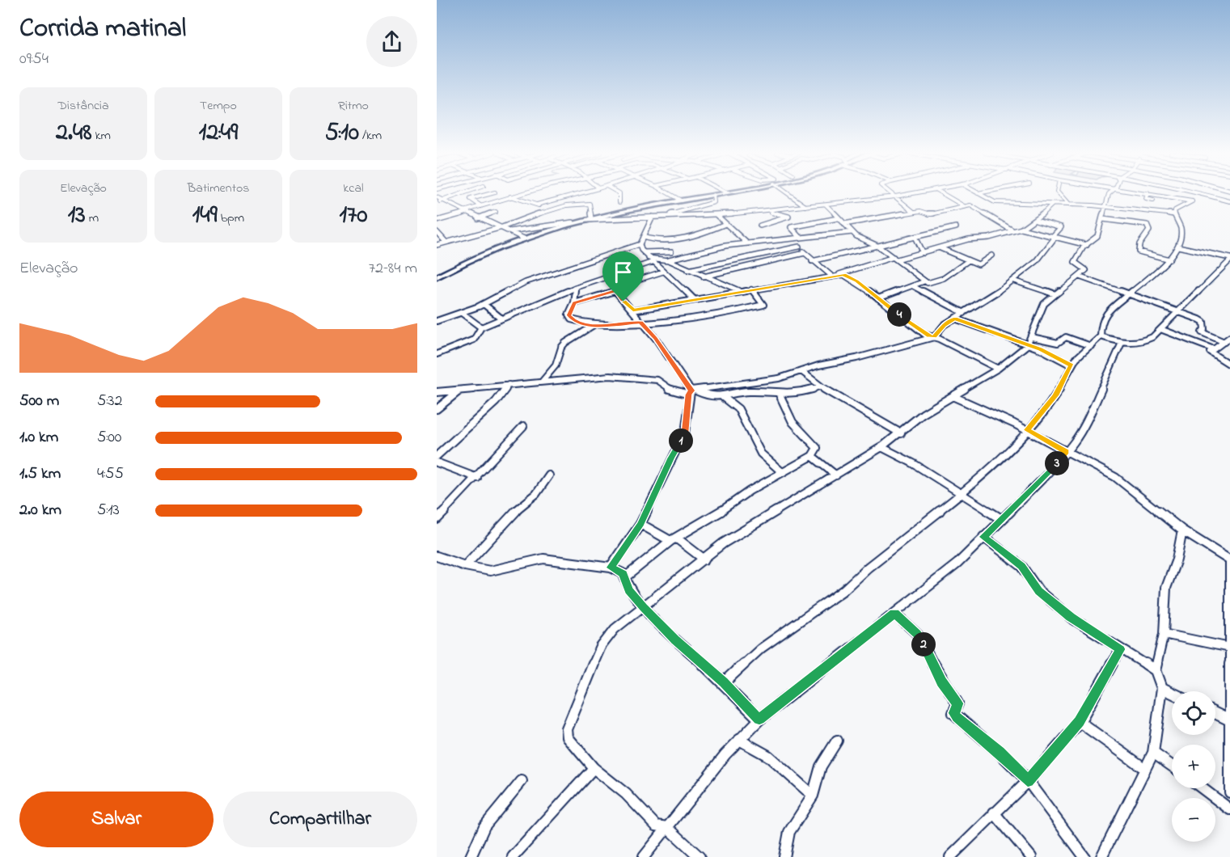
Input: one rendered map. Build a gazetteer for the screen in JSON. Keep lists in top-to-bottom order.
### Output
{
  "page": {
    "heading": ["Corrida matinal", "09:54"],
    "stats": [
      ["Distância", "2.48 km"],
      ["Tempo", "12:49"],
      ["Ritmo", "5:10 /km"],
      ["Elevação", "13 m"],
      ["Batimentos", "149 bpm"],
      ["kcal", "170"]
    ],
    "chart": ["Elevação", "72–84 m"],
    "pins": [
      "4",
      "1",
      "3",
      "2"
    ],
    "list": [
      {
        "name": "500 m",
        "note": "5:32"
      },
      {
        "name": "1.0 km",
        "note": "5:00"
      },
      {
        "name": "1.5 km",
        "note": "4:55"
      },
      {
        "name": "2.0 km",
        "note": "5:13"
      }
    ],
    "map_buttons": ["+", "−"],
    "buttons": ["Salvar", "Compartilhar"]
  }
}
